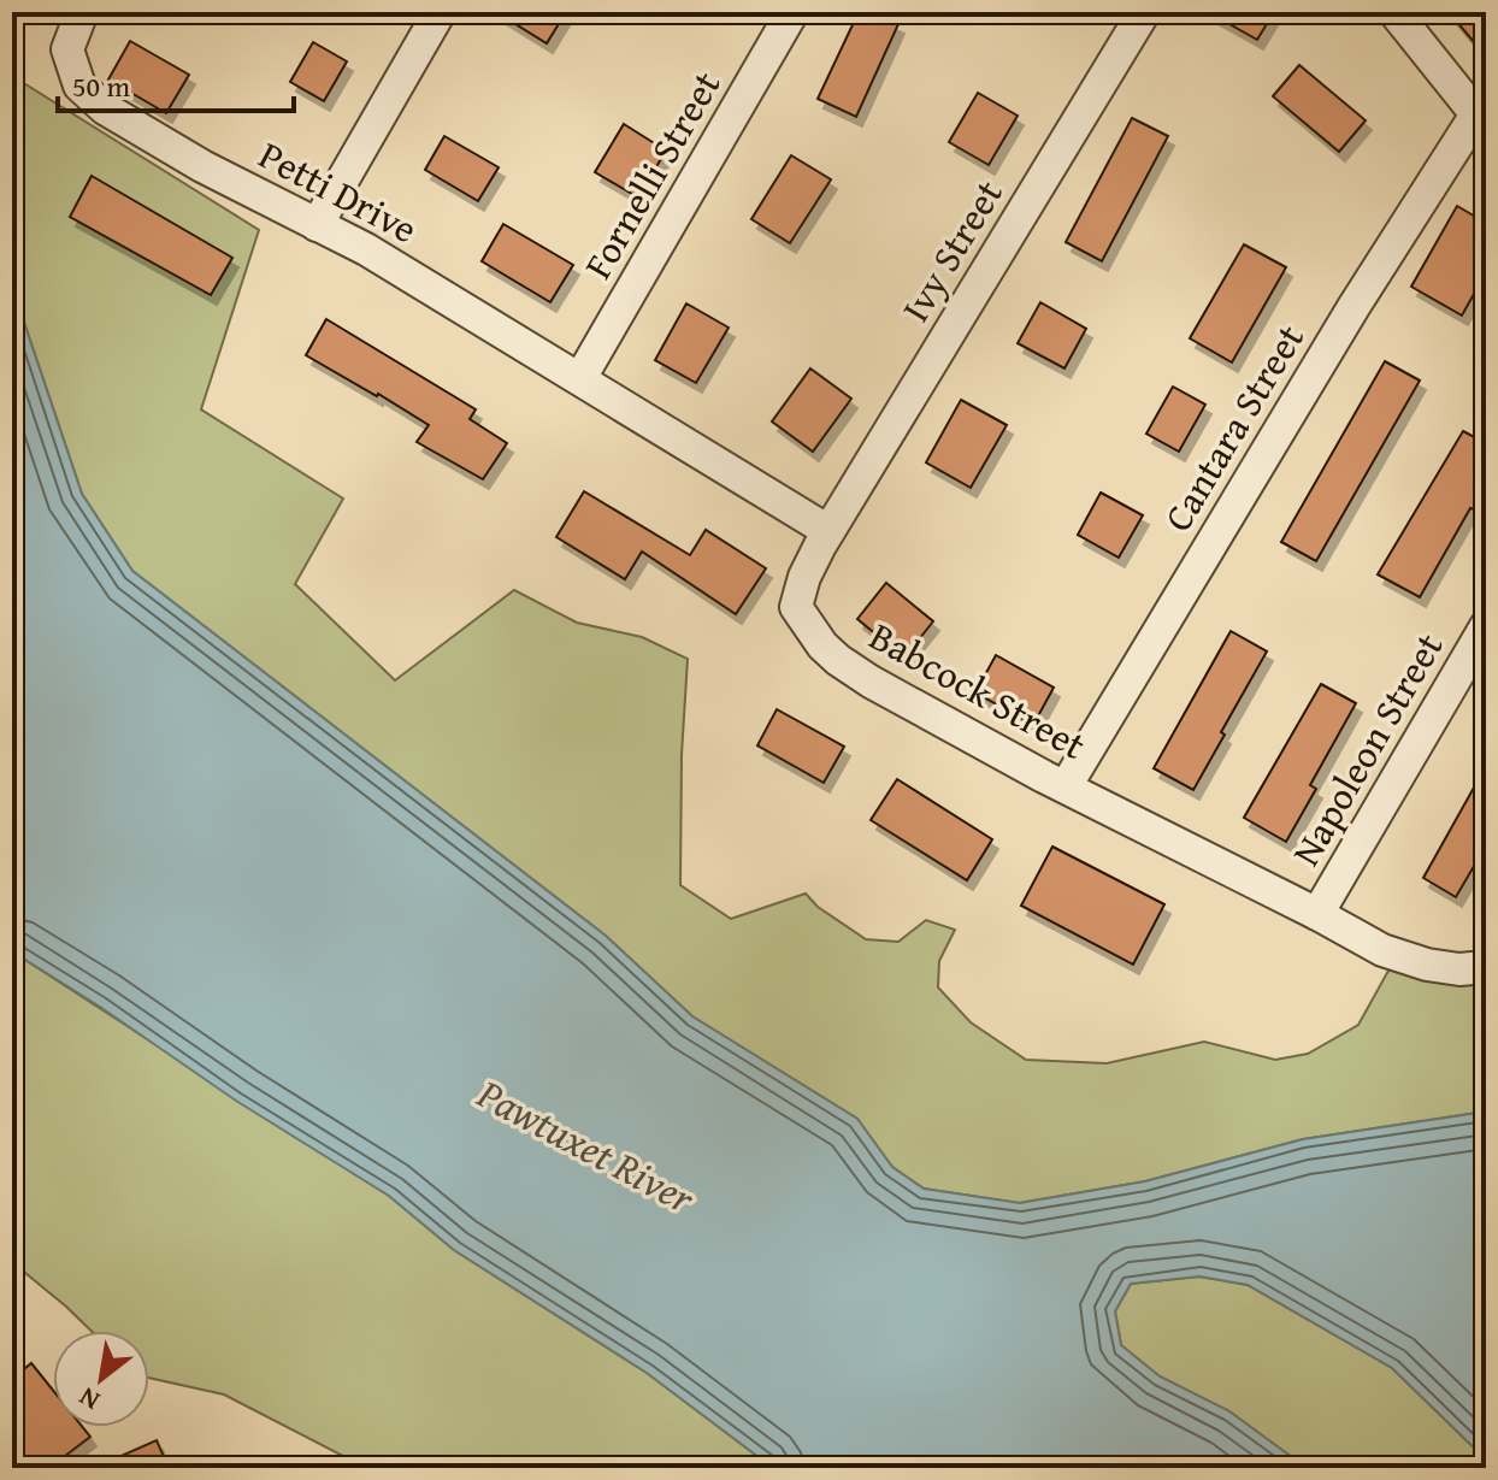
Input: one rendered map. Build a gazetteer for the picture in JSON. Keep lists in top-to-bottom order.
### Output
{
  "streets": {
    "street": [
      "Fornelli Street",
      "Petti Drive",
      "Ivy Street",
      "Cantara Street",
      "Babcock Street",
      "Napoleon Street"
    ]
  },
  "crossings": [
    ["Fornelli Street", "Petti Drive"],
    ["Ivy Street", "Babcock Street"],
    ["Cantara Street", "Babcock Street"],
    ["Babcock Street", "Napoleon Street"]
  ],
  "water": ["Pawtuxet River"],
  "scale_bar": "50 m",
  "north": "bottom left"
}
